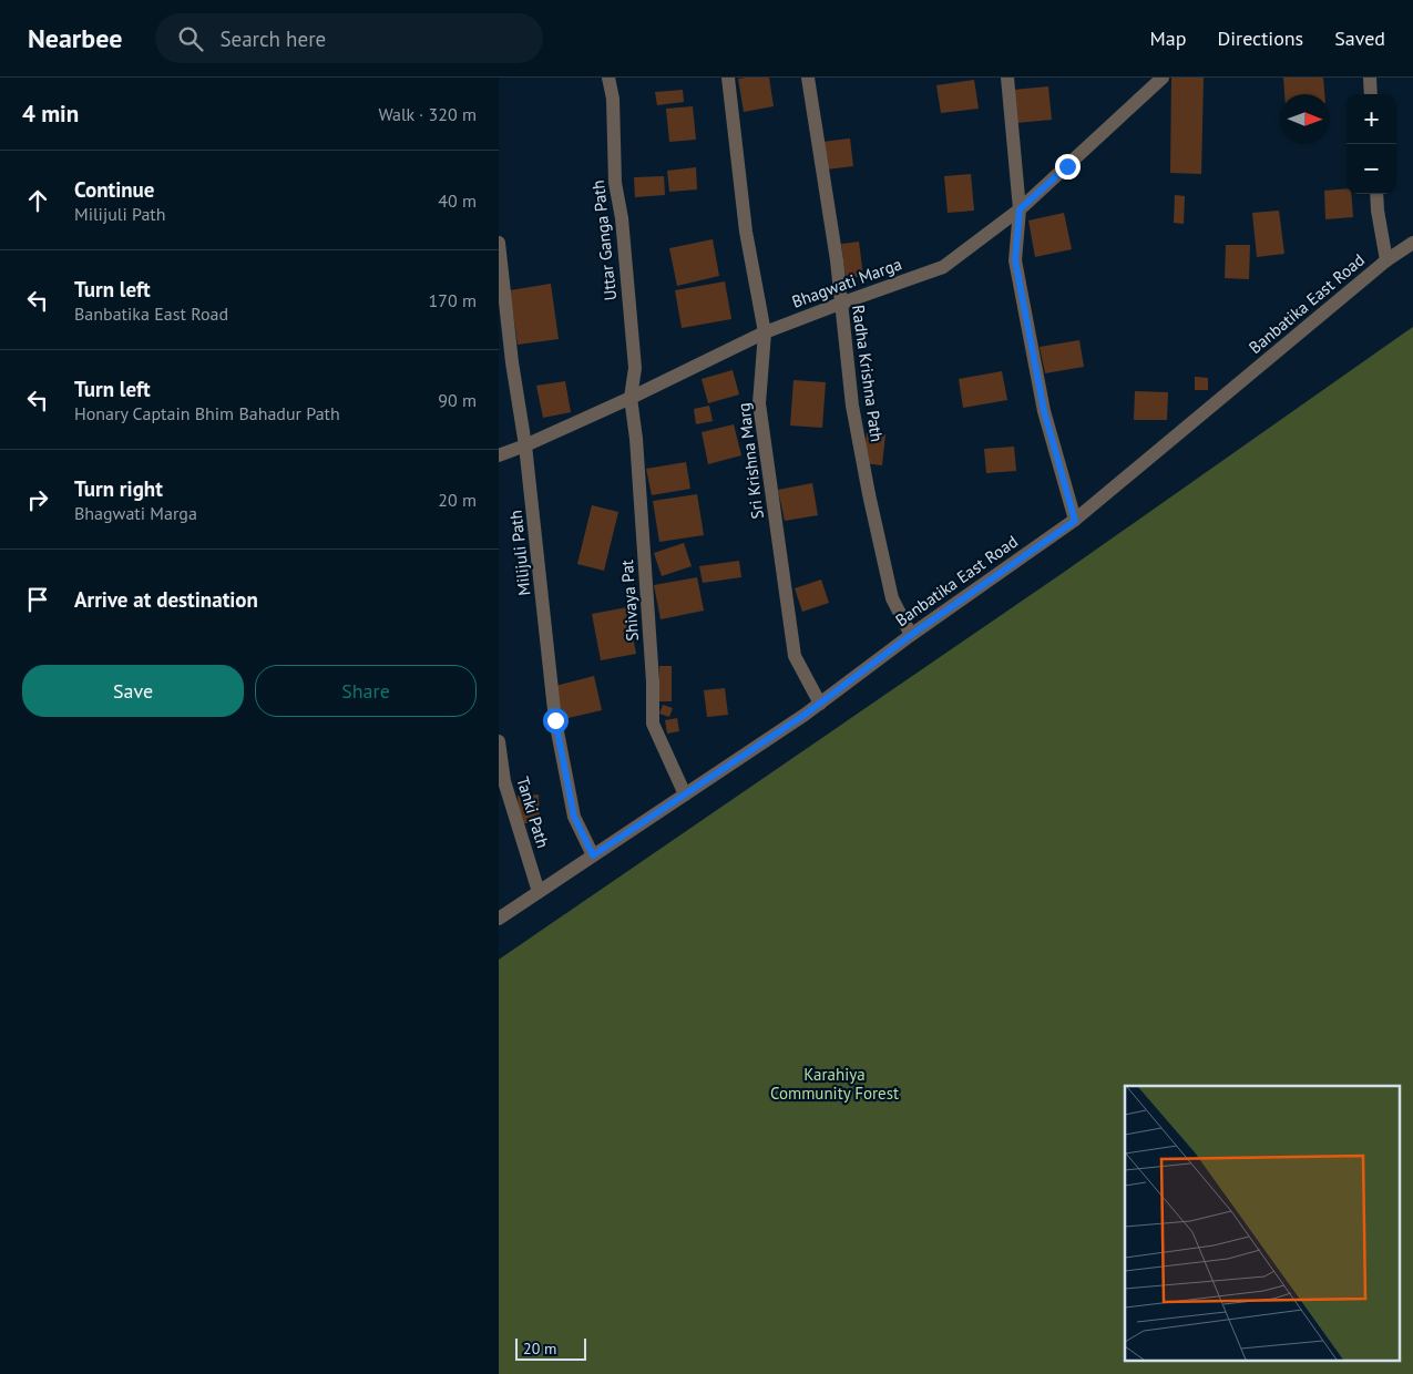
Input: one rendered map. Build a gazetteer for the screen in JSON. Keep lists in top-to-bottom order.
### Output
{
  "streets": {
    "street": [
      "Uttar Ganga Path",
      "Bhagwati Marga",
      "Banbatika East Road",
      "Radha Krishna Path",
      "Sri Krishna Marg",
      "Milijuli Path",
      "Shivaya Pat",
      "Tanki Path"
    ]
  },
  "crossings": [
    ["Uttar Ganga Path", "Bhagwati Marga"],
    ["Uttar Ganga Path", "Shivaya Pat"],
    ["Bhagwati Marga", "Radha Krishna Path"],
    ["Bhagwati Marga", "Sri Krishna Marg"],
    ["Bhagwati Marga", "Milijuli Path"],
    ["Bhagwati Marga", "Shivaya Pat"],
    ["Banbatika East Road", "Radha Krishna Path"],
    ["Banbatika East Road", "Sri Krishna Marg"],
    ["Banbatika East Road", "Milijuli Path"],
    ["Banbatika East Road", "Shivaya Pat"],
    ["Banbatika East Road", "Tanki Path"]
  ],
  "parks": ["Karahiya Community Forest"],
  "scale_bar": "20 m",
  "north": "right",
  "page": {
    "header": "Nearbee",
    "search": "Search here",
    "nav": ["Map", "Directions", "Saved"],
    "heading": ["4 min", "Walk · 320 m"],
    "map_buttons": ["+", "−"],
    "list": [
      ["Continue", "Milijuli Path", "40 m"],
      ["Turn left", "Banbatika East Road", "170 m"],
      ["Turn left", "Honary Captain Bhim Bahadur Path", "90 m"],
      ["Turn right", "Bhagwati Marga", "20 m"],
      "Arrive at destination"
    ],
    "buttons": ["Save", "Share"],
    "scale": "20 m"
  }
}
